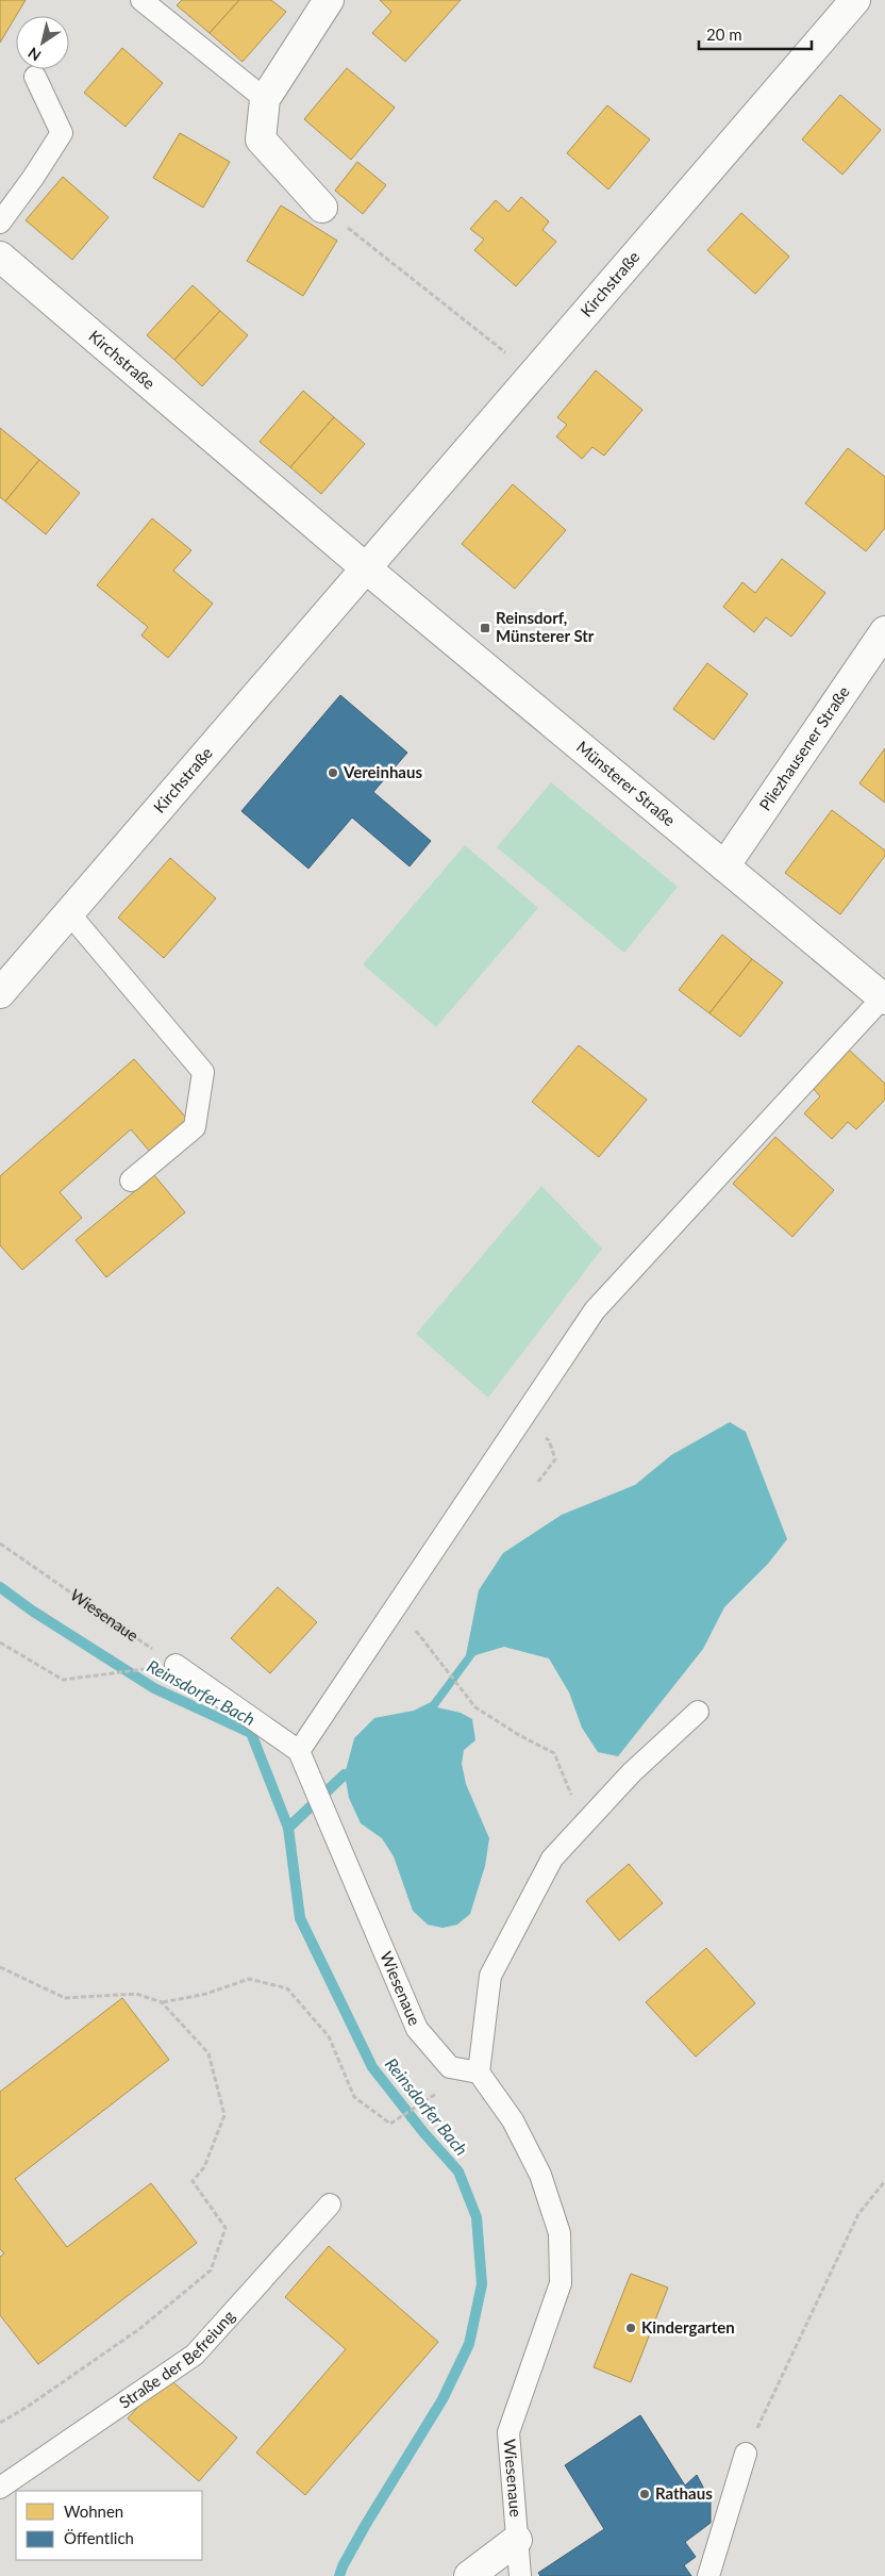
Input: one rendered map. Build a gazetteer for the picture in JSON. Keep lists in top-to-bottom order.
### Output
{
  "streets": {
    "street": [
      "Kirchstraße",
      "Pliezhausener Straße",
      "Münsterer Straße",
      "Wiesenaue"
    ],
    "lane": ["Straße der Befreiung"]
  },
  "crossings": [
    ["Kirchstraße", "Münsterer Straße"],
    ["Pliezhausener Straße", "Münsterer Straße"]
  ],
  "water": ["Reinsdorfer Bach"],
  "places": {
    "transit": ["Reinsdorf, Münsterer Str"],
    "other": ["Vereinhaus", "Kindergarten", "Rathaus"]
  },
  "legend": ["Wohnen", "Öffentlich"],
  "scale_bar": "20 m",
  "north": "bottom left"
}
